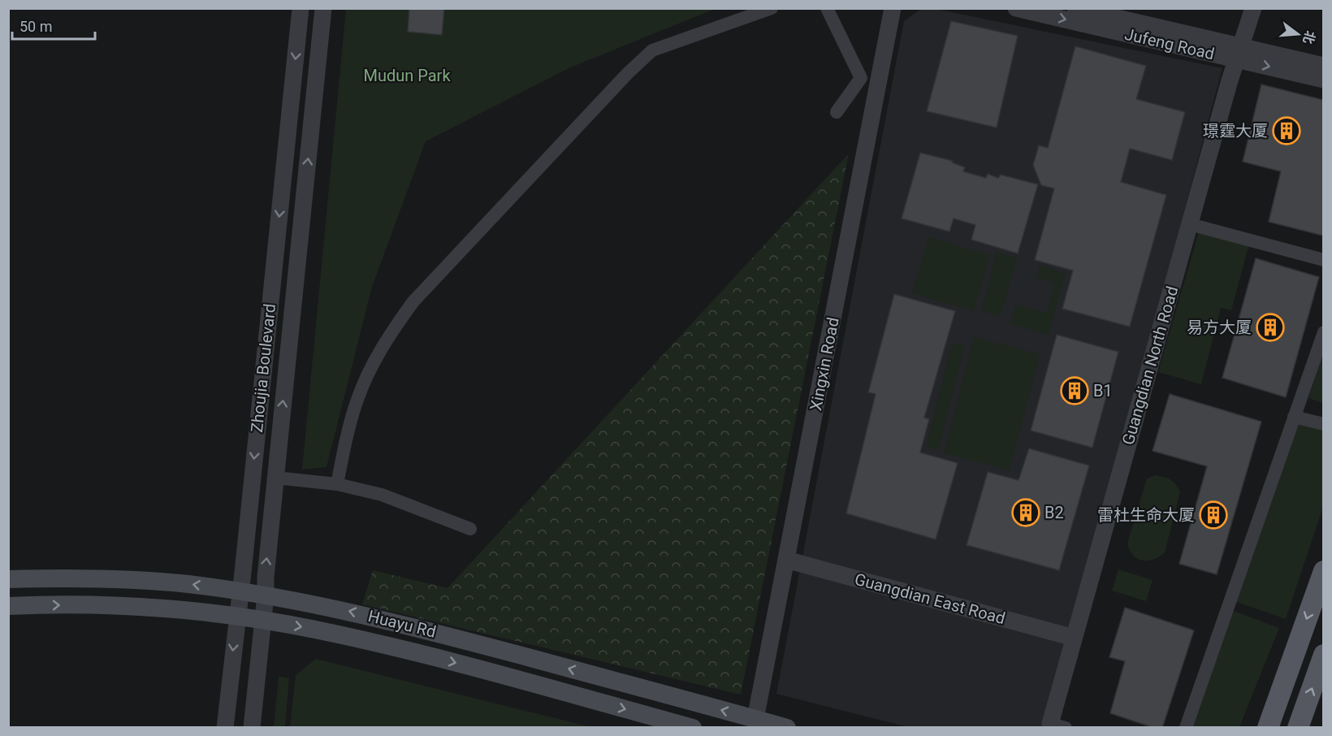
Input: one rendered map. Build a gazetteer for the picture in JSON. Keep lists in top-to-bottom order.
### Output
{
  "streets": {
    "main road": ["Huayu Rd"],
    "street": [
      "Jufeng Road",
      "Xingxin Road",
      "Guangdian North Road",
      "Zhoujia Boulevard",
      "Guangdian East Road"
    ]
  },
  "crossings": [
    ["Jufeng Road", "Guangdian North Road"],
    ["Xingxin Road", "Guangdian East Road"],
    ["Xingxin Road", "Huayu Rd"],
    ["Guangdian North Road", "Guangdian East Road"],
    ["Zhoujia Boulevard", "Huayu Rd"]
  ],
  "parks": ["Mudun Park"],
  "places": {
    "building": [
      "璟霆大厦",
      "易方大厦",
      "B1",
      "B2",
      "雷杜生命大厦"
    ]
  },
  "scale_bar": "50 m",
  "north": "right"
}
